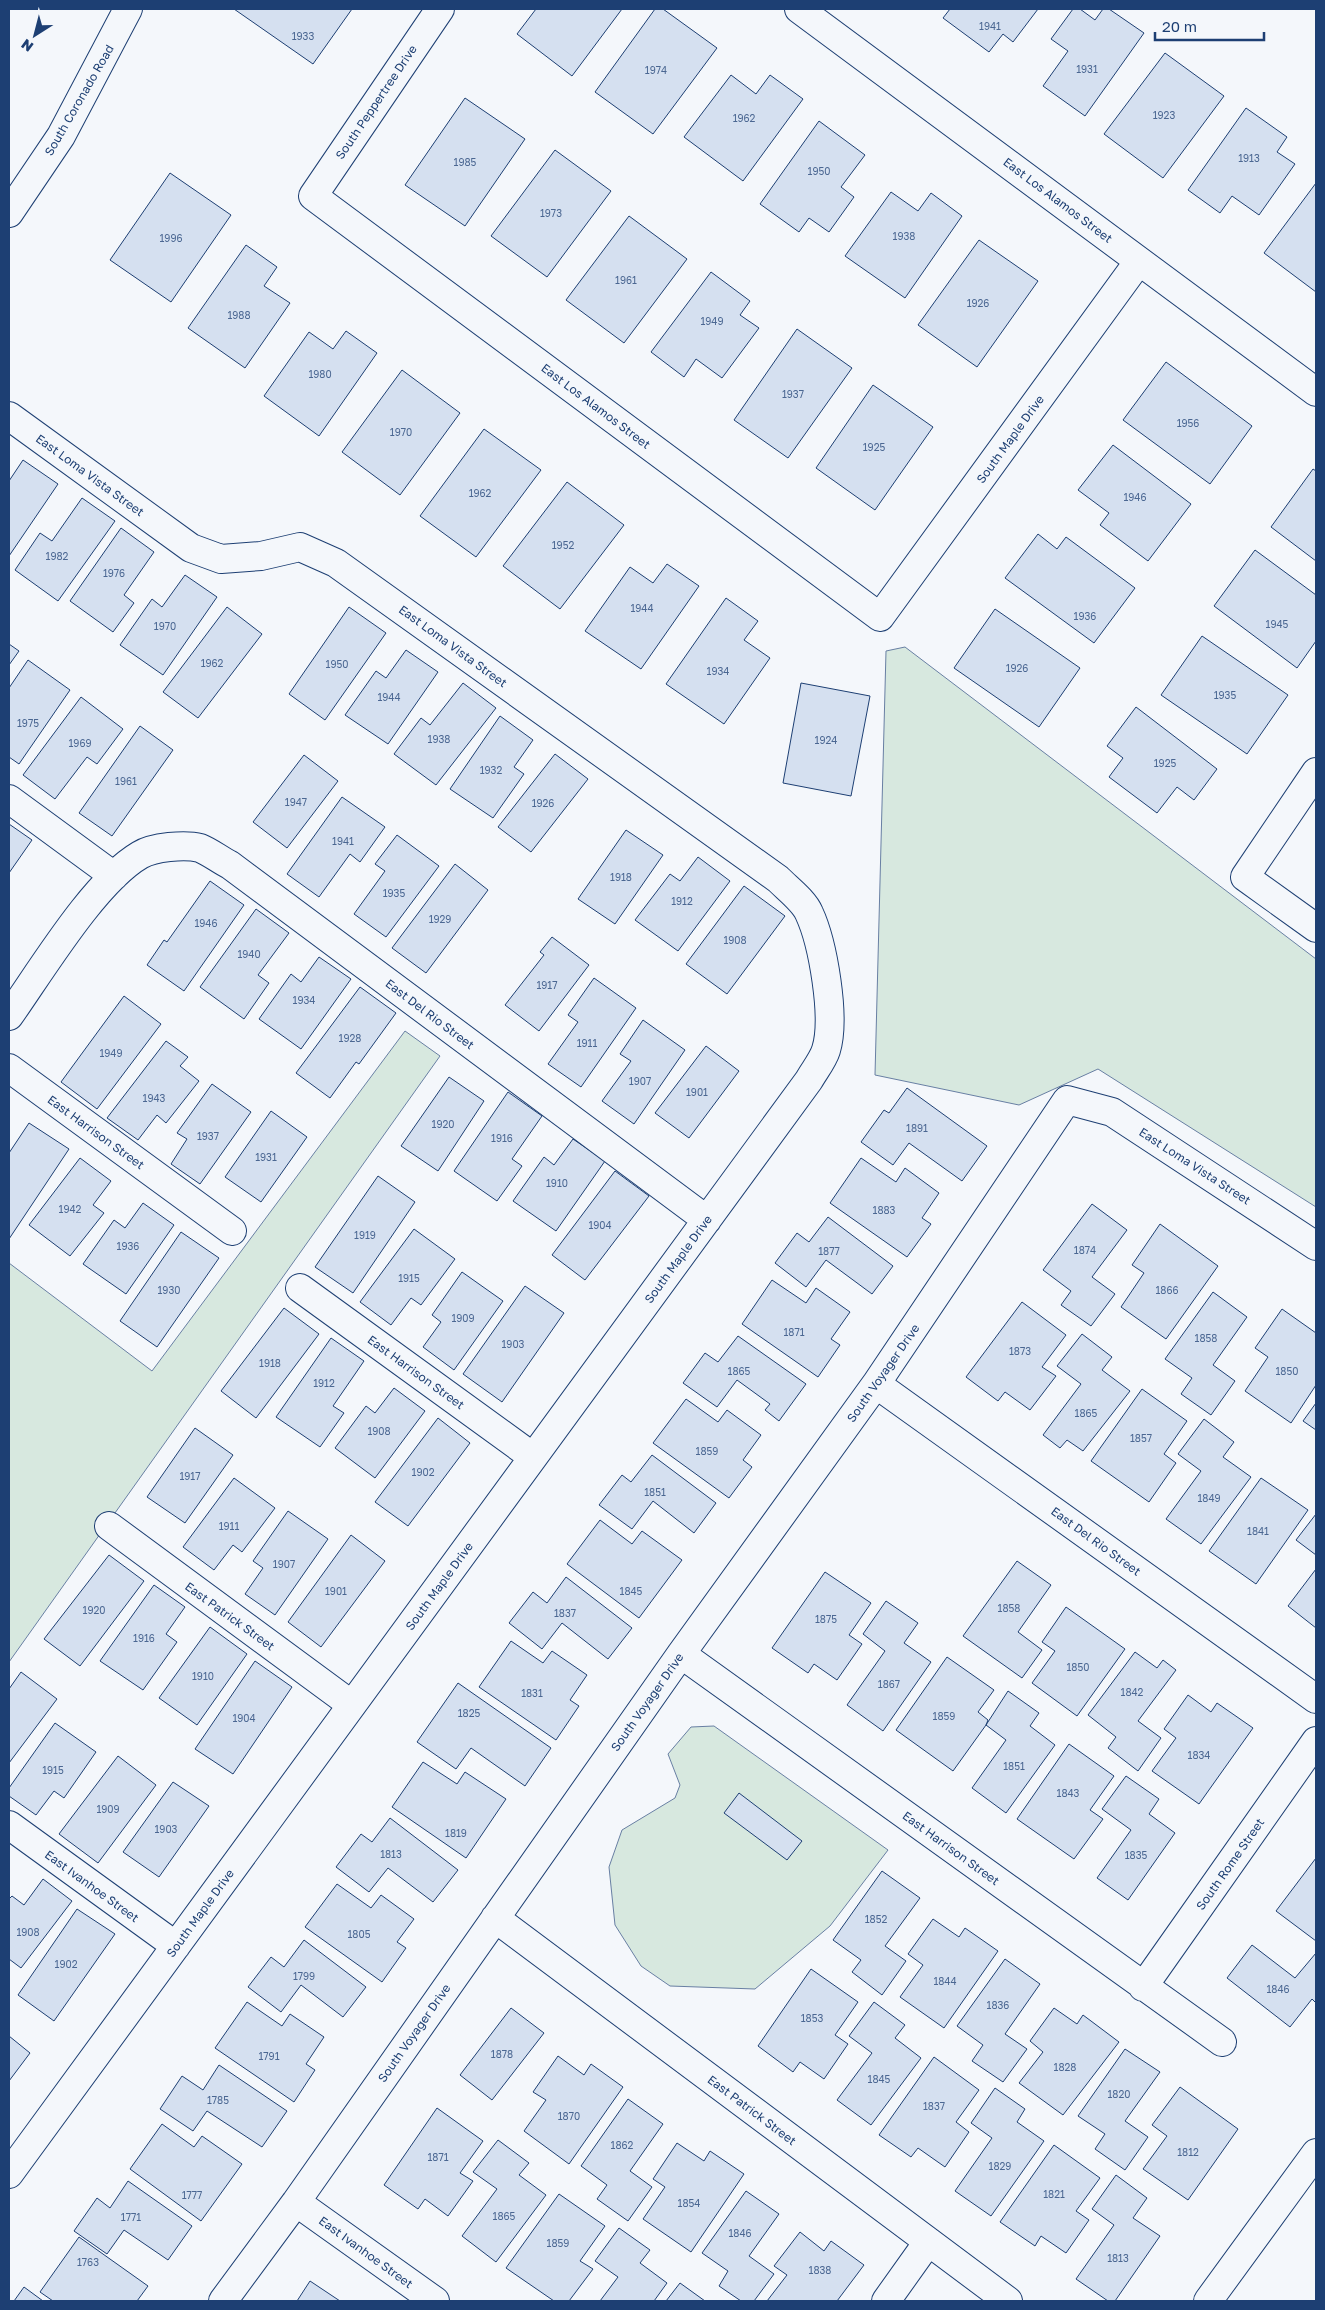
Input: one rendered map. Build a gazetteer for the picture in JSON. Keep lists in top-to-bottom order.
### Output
{
  "streets": {
    "street": [
      "South Coronado Road",
      "South Peppertree Drive",
      "East Los Alamos Street",
      "South Maple Drive",
      "East Loma Vista Street",
      "East Del Rio Street",
      "East Harrison Street",
      "South Voyager Drive",
      "East Patrick Street",
      "South Rome Street",
      "East Ivanhoe Street"
    ]
  },
  "crossings": [
    ["South Peppertree Drive", "East Los Alamos Street"],
    ["East Los Alamos Street", "South Maple Drive"],
    ["South Maple Drive", "East Loma Vista Street"],
    ["South Maple Drive", "East Del Rio Street"],
    ["South Maple Drive", "East Harrison Street"],
    ["South Maple Drive", "East Patrick Street"],
    ["South Maple Drive", "East Ivanhoe Street"],
    ["East Loma Vista Street", "South Voyager Drive"],
    ["East Del Rio Street", "South Voyager Drive"],
    ["East Harrison Street", "South Voyager Drive"],
    ["East Harrison Street", "South Rome Street"],
    ["South Voyager Drive", "East Patrick Street"],
    ["South Voyager Drive", "East Ivanhoe Street"]
  ],
  "house_numbers": [
    "1941",
    "1933",
    "1931",
    "1974",
    "1923",
    "1962",
    "1913",
    "1985",
    "1950",
    "1973",
    "1938",
    "1996",
    "1961",
    "1926",
    "1988",
    "1949",
    "1980",
    "1937",
    "1956",
    "1970",
    "1925",
    "1962",
    "1946",
    "1952",
    "1982",
    "1976",
    "1944",
    "1936",
    "1945",
    "1970",
    "1962",
    "1950",
    "1926",
    "1934",
    "1935",
    "1944",
    "1975",
    "1938",
    "1924",
    "1969",
    "1925",
    "1932",
    "1961",
    "1947",
    "1926",
    "1941",
    "1918",
    "1935",
    "1912",
    "1929",
    "1946",
    "1908",
    "1940",
    "1917",
    "1934",
    "1928",
    "1911",
    "1949",
    "1907",
    "1901",
    "1943",
    "1920",
    "1891",
    "1937",
    "1916",
    "1931",
    "1910",
    "1942",
    "1883",
    "1904",
    "1919",
    "1936",
    "1874",
    "1877",
    "1915",
    "1930",
    "1866",
    "1909",
    "1871",
    "1858",
    "1903",
    "1873",
    "1918",
    "1865",
    "1850",
    "1912",
    "1865",
    "1908",
    "1857",
    "1859",
    "1902",
    "1917",
    "1851",
    "1849",
    "1911",
    "1841",
    "1907",
    "1901",
    "1845",
    "1858",
    "1920",
    "1837",
    "1875",
    "1916",
    "1850",
    "1910",
    "1867",
    "1842",
    "1831",
    "1825",
    "1859",
    "1904",
    "1834",
    "1851",
    "1915",
    "1843",
    "1909",
    "1903",
    "1819",
    "1813",
    "1835",
    "1852",
    "1908",
    "1805",
    "1902",
    "1799",
    "1844",
    "1846",
    "1836",
    "1853",
    "1878",
    "1791",
    "1828",
    "1845",
    "1820",
    "1785",
    "1837",
    "1870",
    "1862",
    "1812",
    "1871",
    "1829",
    "1821",
    "1777",
    "1854",
    "1865",
    "1771",
    "1846",
    "1859",
    "1813",
    "1763",
    "1838"
  ],
  "scale_bar": "20 m",
  "north": "bottom left"
}
